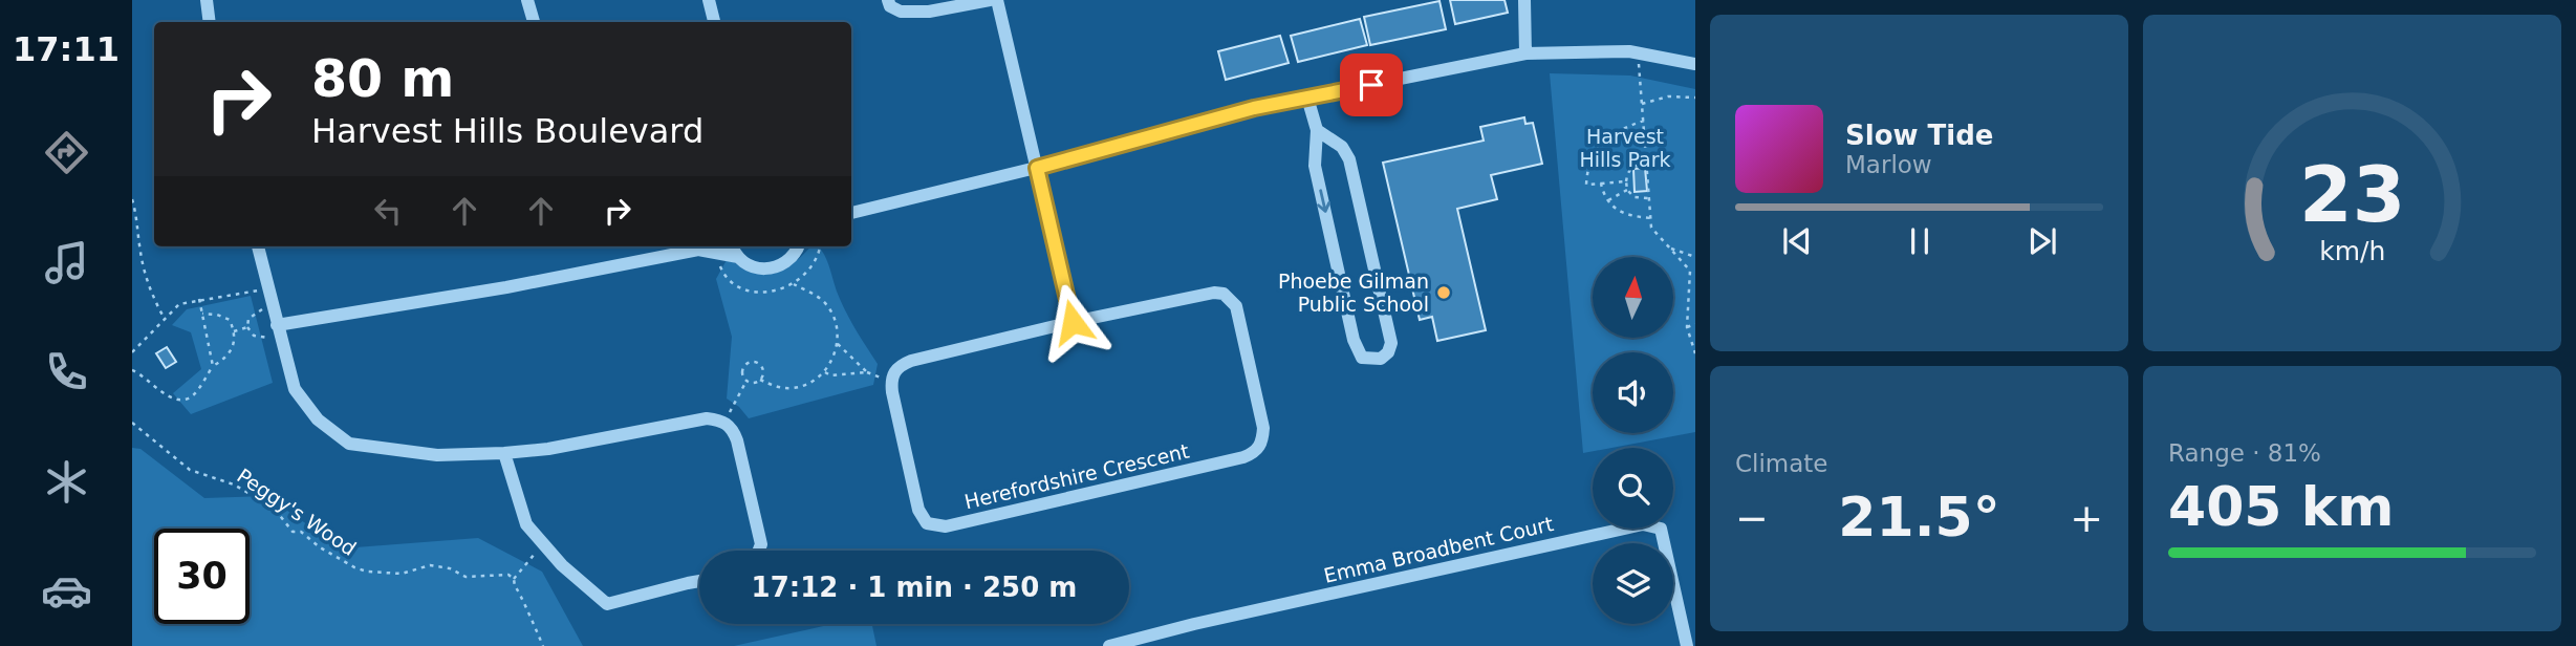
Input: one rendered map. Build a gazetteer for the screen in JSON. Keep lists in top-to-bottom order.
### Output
{
  "streets": {
    "street": ["Herefordshire Crescent", "Emma Broadbent Court"],
    "path": ["Peggy's Wood"]
  },
  "parks": ["Harvest Hills Park"],
  "places": ["Phoebe Gilman Public School"],
  "north": "top",
  "page": {
    "tabs": "17:11",
    "turn": ["80 m", "Harvest Hills Boulevard"],
    "song": ["Slow Tide", "Marlow"],
    "tile": [
      "Climate",
      ["Range · 81%", "405 km"]
    ],
    "heat": ["−", "21.5°", "+"],
    "limit": "30",
    "trip": "17:12 · 1 min · 250 m",
    "gauge": ["23", "km/h"]
  }
}
